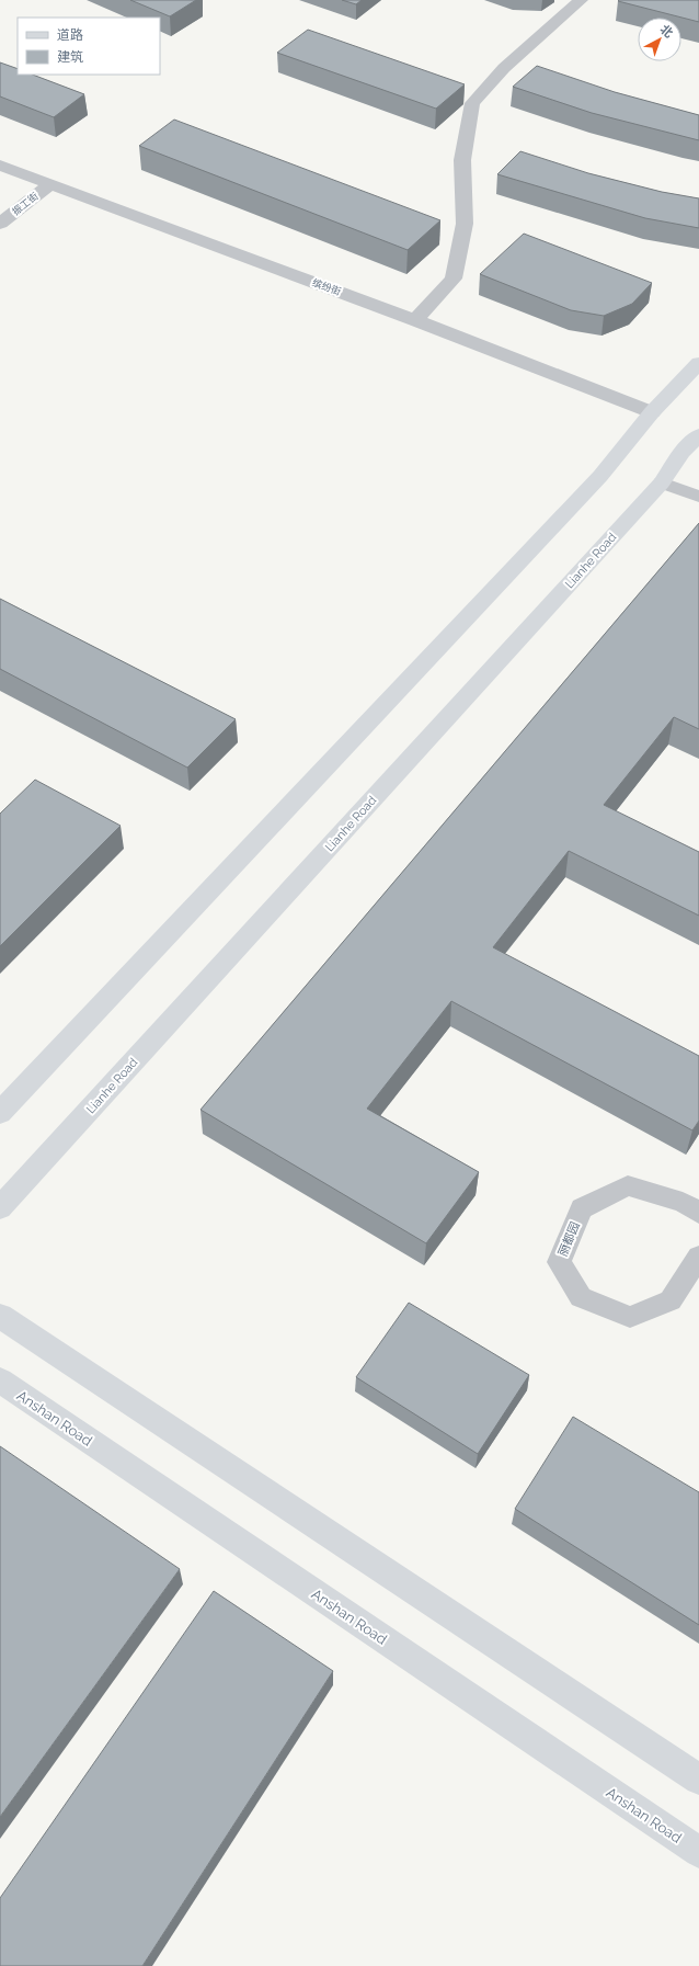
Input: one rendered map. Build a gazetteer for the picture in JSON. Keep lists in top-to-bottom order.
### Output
{
  "streets": {
    "main road": ["Lianhe Road", "Anshan Road"],
    "street": ["振工街", "缤纷街"],
    "lane": ["丽都园"]
  },
  "crossings": [
    ["振工街", "缤纷街"]
  ],
  "legend": ["道路", "建筑"],
  "north": "top right"
}
